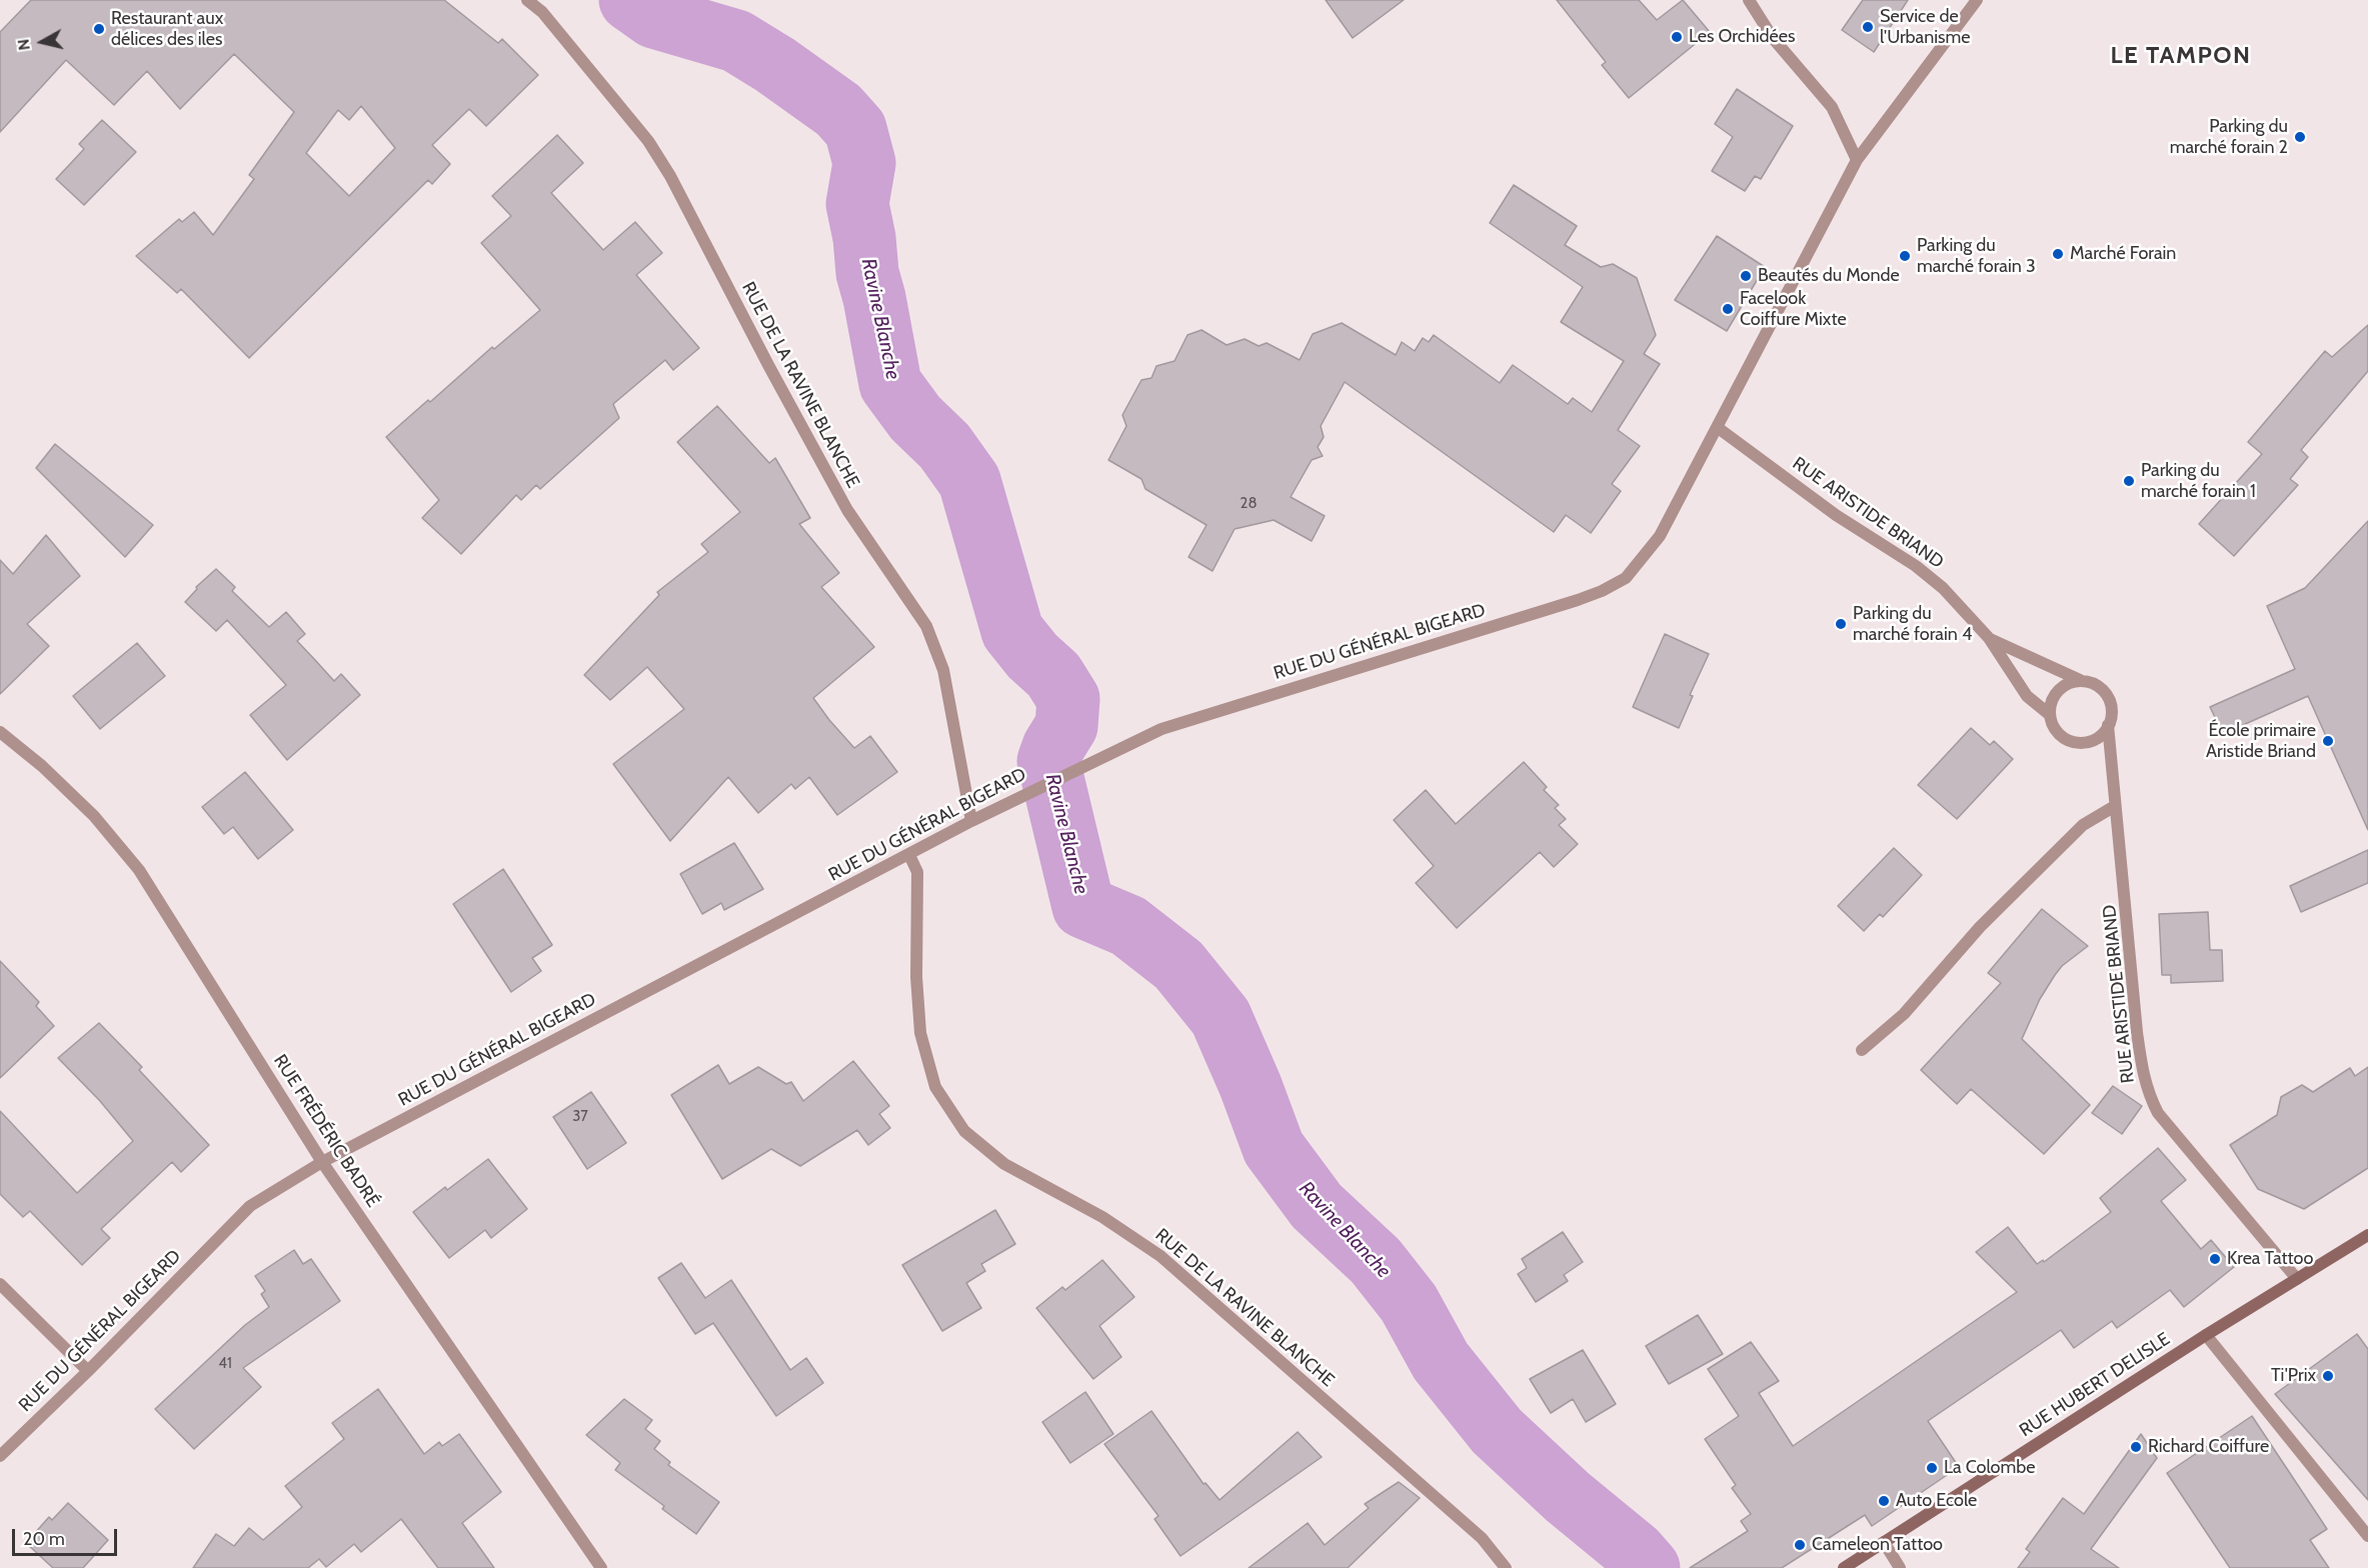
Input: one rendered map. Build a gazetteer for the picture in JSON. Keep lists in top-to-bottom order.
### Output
{
  "streets": {
    "main road": ["RUE HUBERT DELISLE"],
    "street": [
      "RUE DE LA RAVINE BLANCHE",
      "RUE ARISTIDE BRIAND",
      "RUE DU GÉNÉRAL BIGEARD",
      "RUE FRÉDÉRIC BADRÉ"
    ]
  },
  "crossings": [
    ["RUE DE LA RAVINE BLANCHE", "RUE DU GÉNÉRAL BIGEARD"],
    ["RUE ARISTIDE BRIAND", "RUE DU GÉNÉRAL BIGEARD"],
    ["RUE ARISTIDE BRIAND", "RUE HUBERT DELISLE"],
    ["RUE DU GÉNÉRAL BIGEARD", "RUE FRÉDÉRIC BADRÉ"]
  ],
  "districts": ["LE TAMPON"],
  "water": ["Ravine Blanche"],
  "places": [
    "Service de l'Urbanisme",
    "Restaurant aux délices des iles",
    "Les Orchidées",
    "Parking du marché forain 2",
    "Marché Forain",
    "Parking du marché forain 3",
    "Beautés du Monde",
    "Facelook Coiffure Mixte",
    "Parking du marché forain 1",
    "Parking du marché forain 4",
    "École primaire Aristide Briand",
    "Krea Tattoo",
    "Ti'Prix",
    "Richard Coiffure",
    "La Colombe",
    "Auto Ecole",
    "Cameleon Tattoo"
  ],
  "house_numbers": ["28", "37", "41"],
  "scale_bar": "20 m",
  "north": "left"
}
